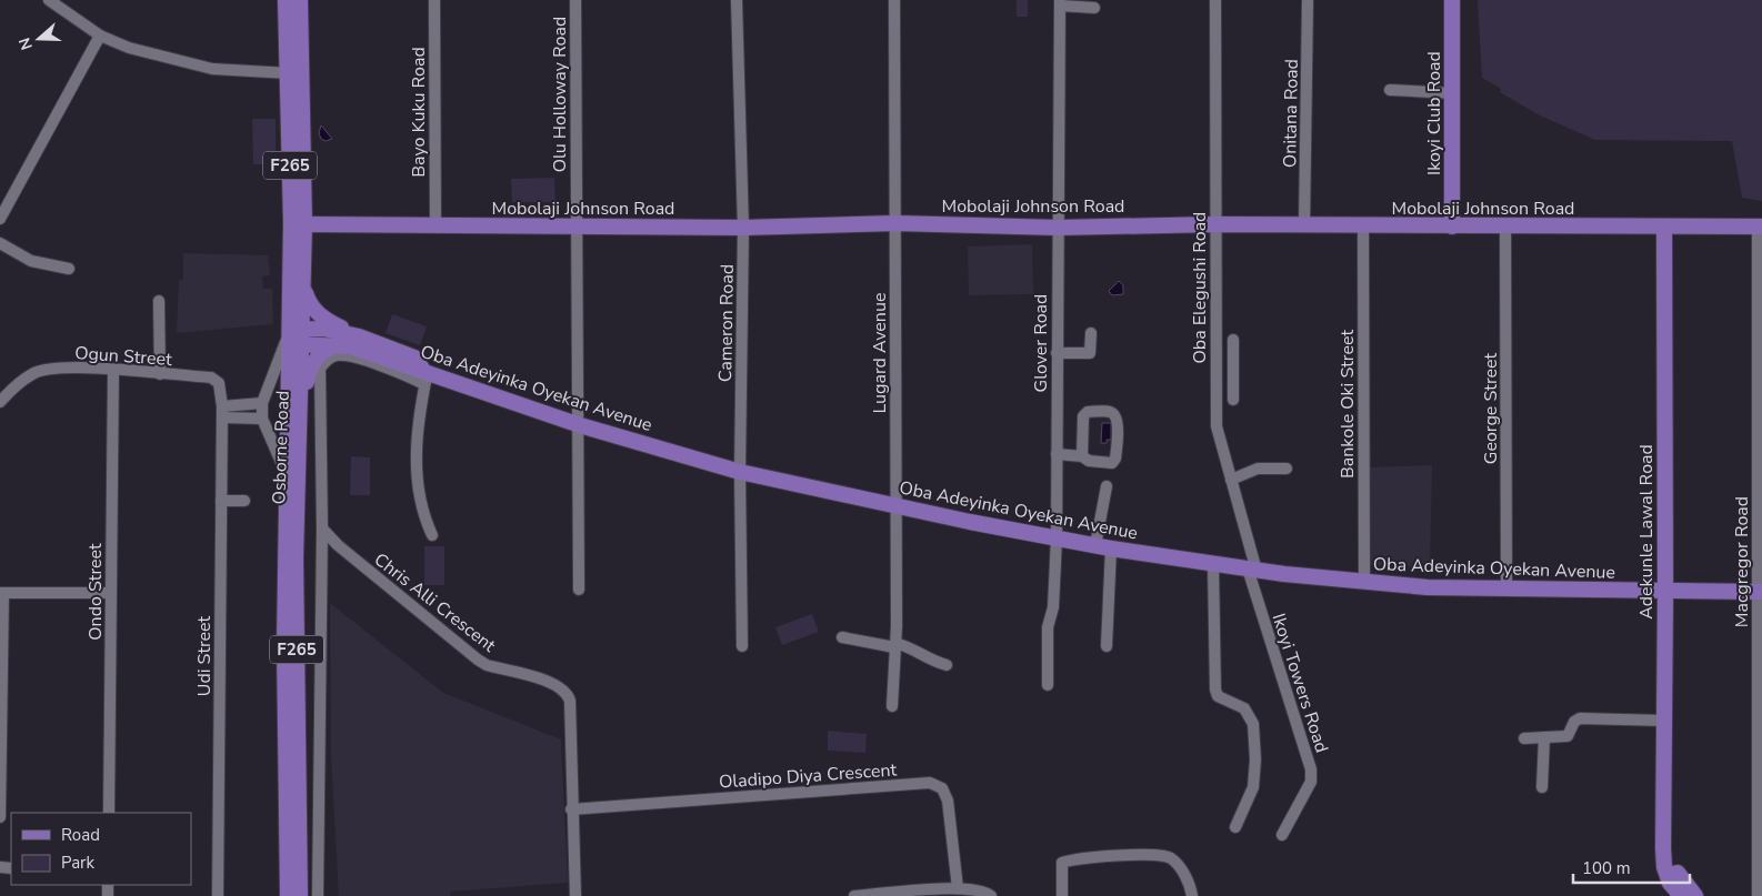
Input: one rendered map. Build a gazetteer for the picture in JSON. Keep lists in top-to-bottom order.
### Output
{
  "streets": {
    "main road": [
      "Ikoyi Club Road",
      "F265",
      "Mobolaji Johnson Road",
      "Oba Adeyinka Oyekan Avenue",
      "Osborne Road",
      "Adekunle Lawal Road"
    ],
    "street": [
      "Olu Holloway Road",
      "Bayo Kuku Road",
      "Onitana Road",
      "Oba Elegushi Road",
      "Cameron Road",
      "Glover Road",
      "Lugard Avenue",
      "Ogun Street",
      "Bankole Oki Street",
      "George Street",
      "Macgregor Road",
      "Ondo Street",
      "Chris Alli Crescent",
      "Udi Street",
      "Ikoyi Towers Road",
      "Oladipo Diya Crescent"
    ]
  },
  "crossings": [
    ["Olu Holloway Road", "Mobolaji Johnson Road"],
    ["Olu Holloway Road", "Oba Adeyinka Oyekan Avenue"],
    ["Bayo Kuku Road", "Mobolaji Johnson Road"],
    ["Onitana Road", "Mobolaji Johnson Road"],
    ["Ikoyi Club Road", "Mobolaji Johnson Road"],
    ["Mobolaji Johnson Road", "Oba Elegushi Road"],
    ["Mobolaji Johnson Road", "Cameron Road"],
    ["Mobolaji Johnson Road", "Glover Road"],
    ["Mobolaji Johnson Road", "Lugard Avenue"],
    ["Mobolaji Johnson Road", "Bankole Oki Street"],
    ["Mobolaji Johnson Road", "George Street"],
    ["Mobolaji Johnson Road", "Osborne Road"],
    ["Mobolaji Johnson Road", "Adekunle Lawal Road"],
    ["Mobolaji Johnson Road", "Macgregor Road"],
    ["Oba Elegushi Road", "Oba Adeyinka Oyekan Avenue"],
    ["Oba Elegushi Road", "Ikoyi Towers Road"],
    ["Cameron Road", "Oba Adeyinka Oyekan Avenue"],
    ["Glover Road", "Oba Adeyinka Oyekan Avenue"],
    ["Lugard Avenue", "Oba Adeyinka Oyekan Avenue"],
    ["Ogun Street", "Ondo Street"],
    ["Ogun Street", "Udi Street"],
    ["Oba Adeyinka Oyekan Avenue", "Bankole Oki Street"],
    ["Oba Adeyinka Oyekan Avenue", "George Street"],
    ["Oba Adeyinka Oyekan Avenue", "Osborne Road"],
    ["Oba Adeyinka Oyekan Avenue", "Adekunle Lawal Road"],
    ["Oba Adeyinka Oyekan Avenue", "Macgregor Road"],
    ["Oba Adeyinka Oyekan Avenue", "Ikoyi Towers Road"],
    ["Chris Alli Crescent", "Oladipo Diya Crescent"]
  ],
  "legend": ["Road", "Park"],
  "scale_bar": "100 m",
  "north": "left"
}
